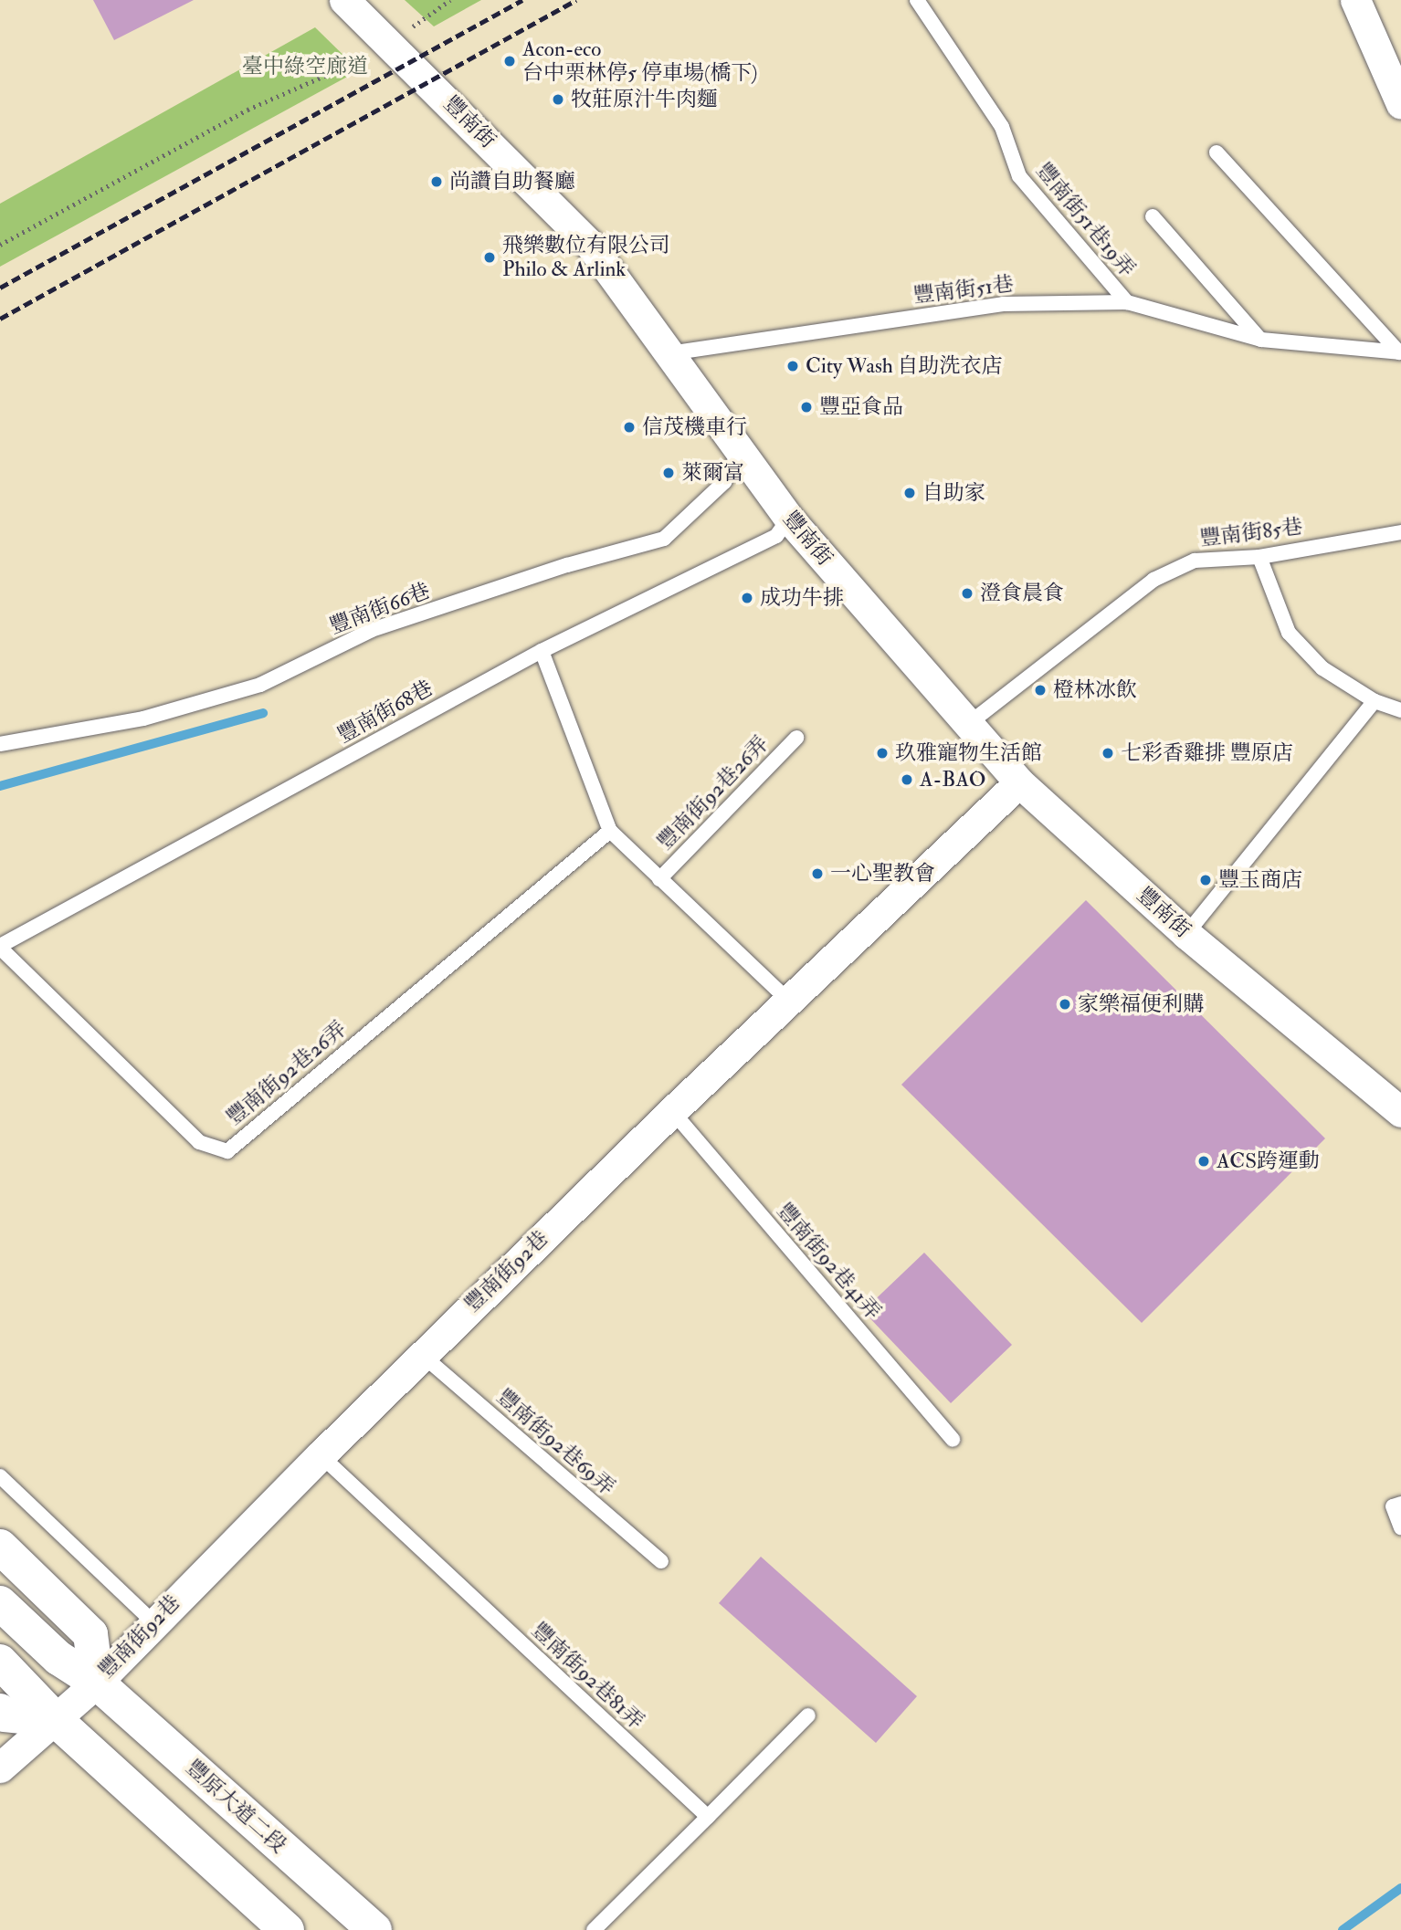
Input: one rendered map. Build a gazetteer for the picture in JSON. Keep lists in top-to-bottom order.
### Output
{
  "streets": {
    "street": ["豐南街", "豐南街92巷", "豐原大道二段"],
    "lane": [
      "豐南街51巷19弄",
      "豐南街51巷",
      "豐南街85巷",
      "豐南街66巷",
      "豐南街68巷",
      "豐南街92巷26弄",
      "豐南街92巷41弄",
      "豐南街92巷69弄",
      "豐南街92巷81弄"
    ]
  },
  "crossings": [
    ["豐南街", "豐南街51巷"],
    ["豐南街", "豐南街85巷"],
    ["豐南街", "豐南街66巷"],
    ["豐南街", "豐南街68巷"],
    ["豐南街", "豐南街92巷"],
    ["豐南街51巷19弄", "豐南街51巷"],
    ["豐南街68巷", "豐南街92巷26弄"],
    ["豐南街92巷26弄", "豐南街92巷"],
    ["豐南街92巷41弄", "豐南街92巷"],
    ["豐南街92巷", "豐南街92巷69弄"],
    ["豐南街92巷", "豐南街92巷81弄"],
    ["豐南街92巷", "豐原大道二段"]
  ],
  "parks": ["臺中綠空廊道"],
  "places": [
    "Acon-eco 台中栗林停5 停車場(橋下)",
    "牧莊原汁牛肉麵",
    "尚讚自助餐廳",
    "飛樂數位有限公司 Philo & Arlink",
    "City Wash 自助洗衣店",
    "豐亞食品",
    "信茂機車行",
    "萊爾富",
    "自助家",
    "澄食晨食",
    "成功牛排",
    "橙林冰飲",
    "玖雅寵物生活館",
    "七彩香雞排 豐原店",
    "A-BAO",
    "一心聖教會",
    "豐玉商店",
    "家樂福便利購",
    "ACS跨運動"
  ]
}
